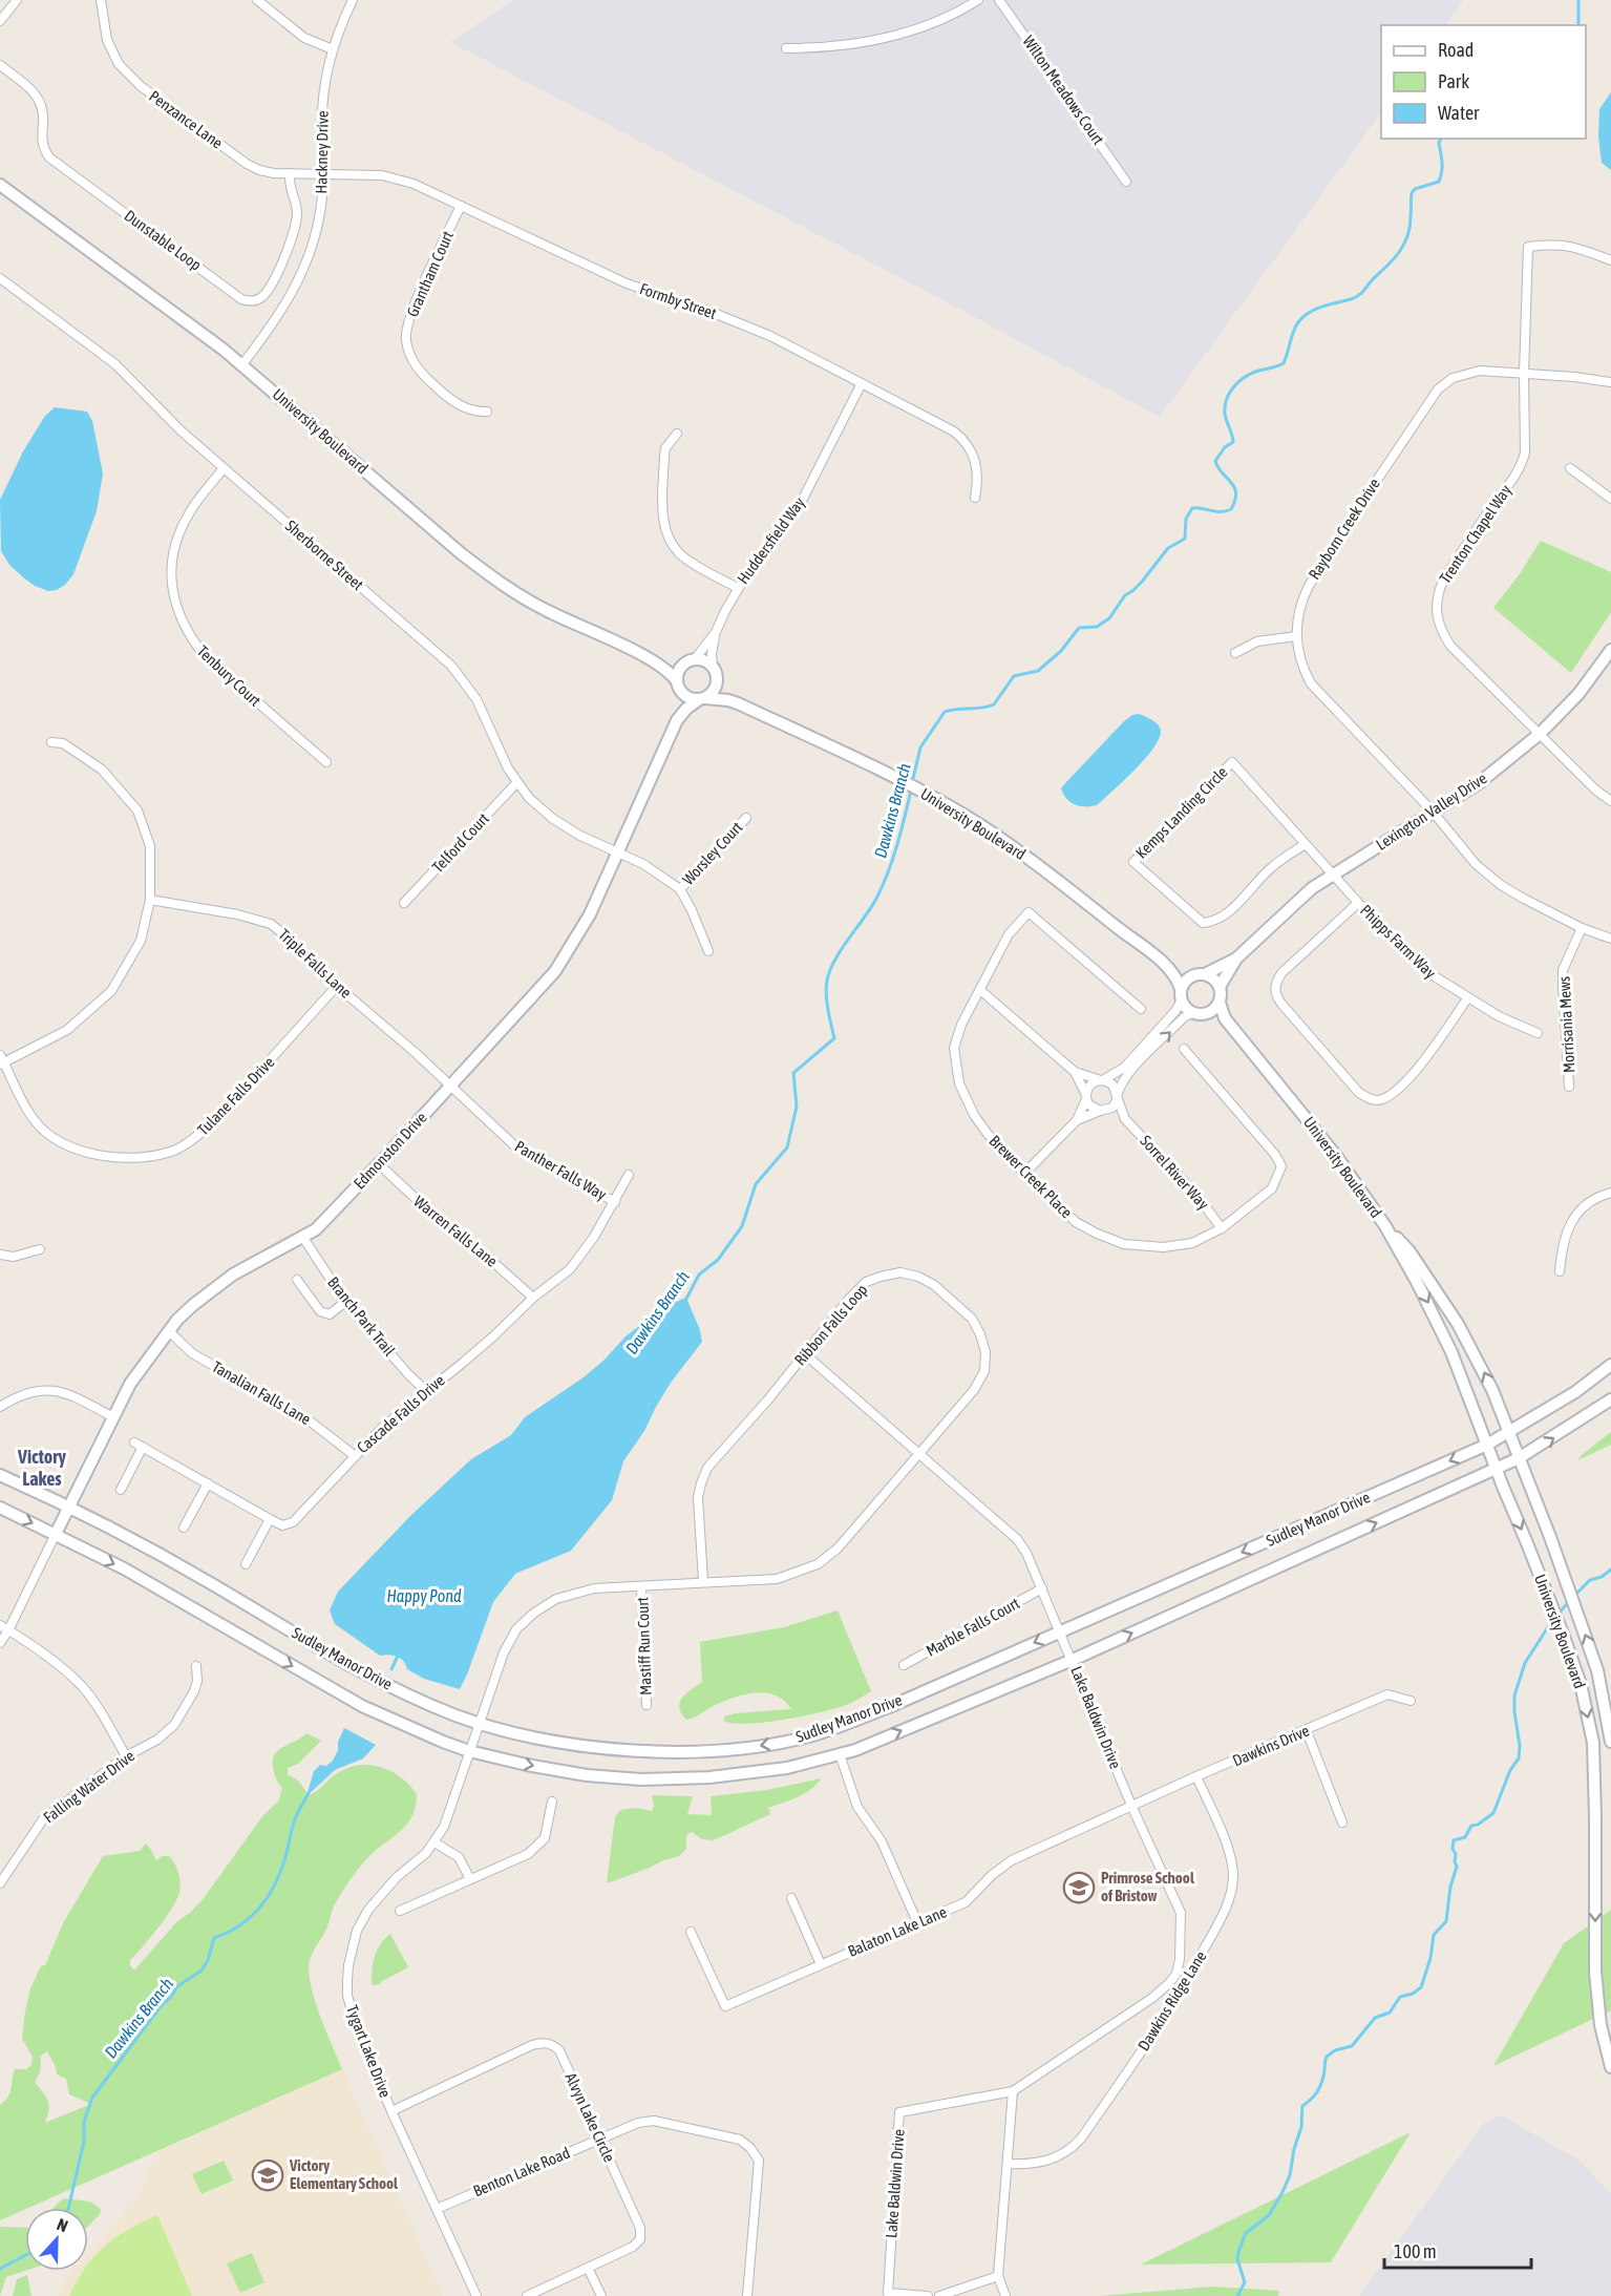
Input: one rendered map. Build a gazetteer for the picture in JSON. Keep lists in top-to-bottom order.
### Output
{
  "streets": {
    "main road": [
      "University Boulevard",
      "Lexington Valley Drive",
      "Edmonston Drive",
      "Sudley Manor Drive"
    ],
    "street": [
      "Wilton Meadows Court",
      "Penzance Lane",
      "Hackney Drive",
      "Dunstable Loop",
      "Grantham Court",
      "Formby Street",
      "Rayborn Creek Drive",
      "Trenton Chapel Way",
      "Huddersfield Way",
      "Sherborne Street",
      "Tenbury Court",
      "Kemps Landing Circle",
      "Telford Court",
      "Worsley Court",
      "Phipps Farm Way",
      "Triple Falls Lane",
      "Morrisania Mews",
      "Tulane Falls Drive",
      "Panther Falls Way",
      "Sorrel River Way",
      "Brewer Creek Place",
      "Warren Falls Lane",
      "Branch Park Trail",
      "Ribbon Falls Loop",
      "Tanalian Falls Lane",
      "Cascade Falls Drive",
      "Marble Falls Court",
      "Mastiff Run Court",
      "Lake Baldwin Drive",
      "Dawkins Drive",
      "Falling Water Drive",
      "Balaton Lake Lane",
      "Dawkins Ridge Lane",
      "Tygart Lake Drive",
      "Alvyn Lake Circle",
      "Benton Lake Road"
    ]
  },
  "crossings": [
    ["Penzance Lane", "Hackney Drive"],
    ["Penzance Lane", "Dunstable Loop"],
    ["Penzance Lane", "Formby Street"],
    ["Hackney Drive", "Formby Street"],
    ["Hackney Drive", "University Boulevard"],
    ["Grantham Court", "Formby Street"],
    ["Formby Street", "Huddersfield Way"],
    ["University Boulevard", "Huddersfield Way"],
    ["University Boulevard", "Lexington Valley Drive"],
    ["University Boulevard", "Edmonston Drive"],
    ["University Boulevard", "Sudley Manor Drive"],
    ["Rayborn Creek Drive", "Trenton Chapel Way"],
    ["Rayborn Creek Drive", "Lexington Valley Drive"],
    ["Rayborn Creek Drive", "Morrisania Mews"],
    ["Trenton Chapel Way", "Lexington Valley Drive"],
    ["Huddersfield Way", "Edmonston Drive"],
    ["Sherborne Street", "Tenbury Court"],
    ["Sherborne Street", "Telford Court"],
    ["Sherborne Street", "Worsley Court"],
    ["Sherborne Street", "Edmonston Drive"],
    ["Lexington Valley Drive", "Kemps Landing Circle"],
    ["Lexington Valley Drive", "Phipps Farm Way"],
    ["Kemps Landing Circle", "Phipps Farm Way"],
    ["Triple Falls Lane", "Tulane Falls Drive"],
    ["Triple Falls Lane", "Edmonston Drive"],
    ["Triple Falls Lane", "Panther Falls Way"],
    ["Edmonston Drive", "Panther Falls Way"],
    ["Edmonston Drive", "Warren Falls Lane"],
    ["Edmonston Drive", "Branch Park Trail"],
    ["Edmonston Drive", "Tanalian Falls Lane"],
    ["Edmonston Drive", "Sudley Manor Drive"],
    ["Panther Falls Way", "Cascade Falls Drive"],
    ["Sorrel River Way", "Brewer Creek Place"],
    ["Warren Falls Lane", "Cascade Falls Drive"],
    ["Branch Park Trail", "Cascade Falls Drive"],
    ["Ribbon Falls Loop", "Sudley Manor Drive"],
    ["Ribbon Falls Loop", "Mastiff Run Court"],
    ["Ribbon Falls Loop", "Lake Baldwin Drive"],
    ["Ribbon Falls Loop", "Tygart Lake Drive"],
    ["Tanalian Falls Lane", "Cascade Falls Drive"],
    ["Sudley Manor Drive", "Lake Baldwin Drive"],
    ["Sudley Manor Drive", "Tygart Lake Drive"],
    ["Marble Falls Court", "Lake Baldwin Drive"],
    ["Lake Baldwin Drive", "Dawkins Drive"],
    ["Lake Baldwin Drive", "Balaton Lake Lane"],
    ["Dawkins Drive", "Balaton Lake Lane"],
    ["Dawkins Drive", "Dawkins Ridge Lane"],
    ["Tygart Lake Drive", "Alvyn Lake Circle"],
    ["Tygart Lake Drive", "Benton Lake Road"],
    ["Alvyn Lake Circle", "Benton Lake Road"]
  ],
  "districts": ["Victory Lakes"],
  "water": ["Dawkins Branch", "Happy Pond"],
  "places": {
    "school or university": ["Primrose School of Bristow", "Victory Elementary School"]
  },
  "legend": ["Road", "Park", "Water"],
  "scale_bar": "100 m",
  "north": "top"
}
